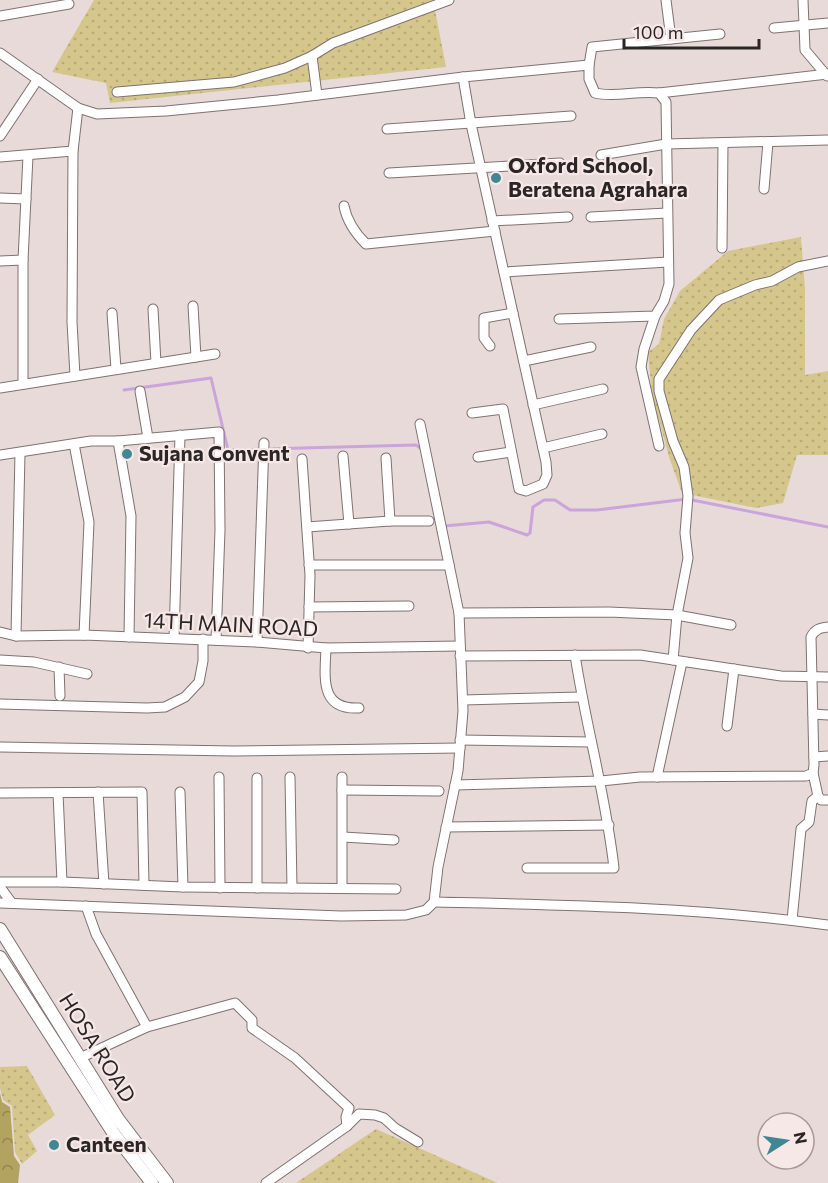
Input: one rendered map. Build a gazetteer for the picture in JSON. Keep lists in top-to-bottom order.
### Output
{
  "streets": {
    "main road": ["HOSA ROAD"],
    "street": ["14TH MAIN ROAD"]
  },
  "places": ["Oxford School, Beratena Agrahara", "Sujana Convent", "Canteen"],
  "scale_bar": "100 m",
  "north": "right"
}
